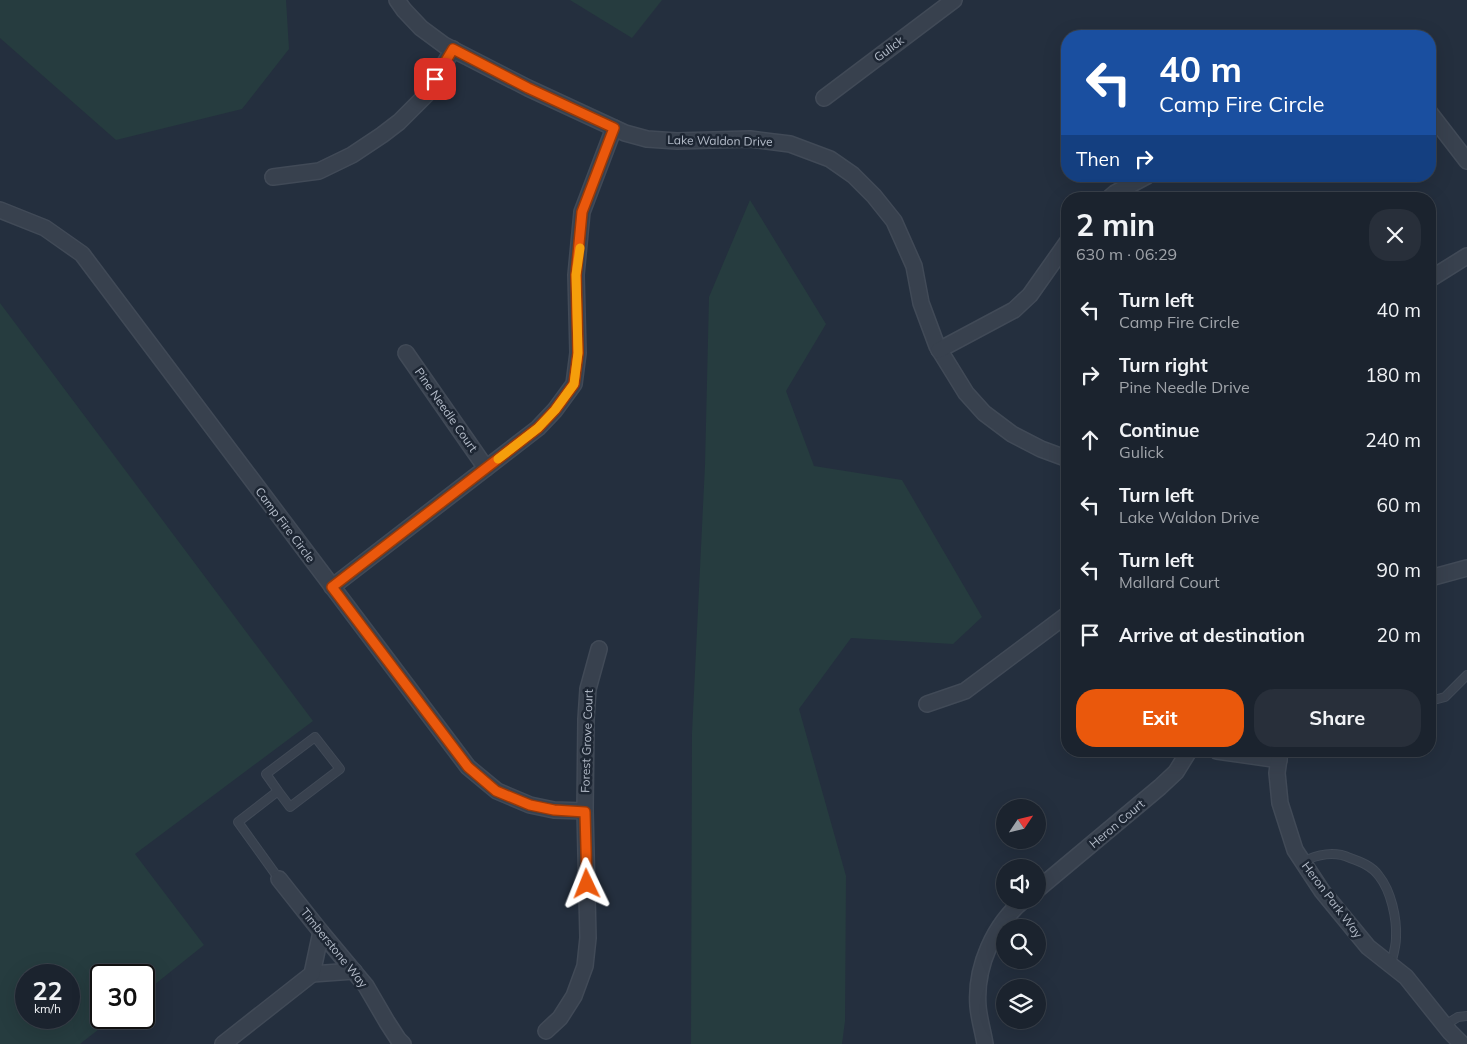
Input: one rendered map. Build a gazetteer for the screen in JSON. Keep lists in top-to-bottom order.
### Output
{
  "streets": {
    "street": [
      "Gulick",
      "Lake Waldon Drive",
      "Pine Needle Court",
      "Camp Fire Circle",
      "Forest Grove Court",
      "Heron Court",
      "Heron Park Way",
      "Timberstone Way"
    ]
  },
  "crossings": [
    ["Camp Fire Circle", "Forest Grove Court"]
  ],
  "north": "top right",
  "page": {
    "turn": ["40 m", "Camp Fire Circle"],
    "then": "Then",
    "heading": ["2 min", "630 m · 06:29"],
    "list": [
      {
        "name": "Turn left",
        "note": "Camp Fire Circle",
        "value": "40 m"
      },
      {
        "name": "Turn right",
        "note": "Pine Needle Drive",
        "value": "180 m"
      },
      {
        "name": "Continue",
        "note": "Gulick",
        "value": "240 m"
      },
      {
        "name": "Turn left",
        "note": "Lake Waldon Drive",
        "value": "60 m"
      },
      {
        "name": "Turn left",
        "note": "Mallard Court",
        "value": "90 m"
      },
      {
        "name": "Arrive at destination",
        "value": "20 m"
      }
    ],
    "buttons": ["Exit", "Share"],
    "speed": "22 km/h",
    "limit": "30"
  }
}
